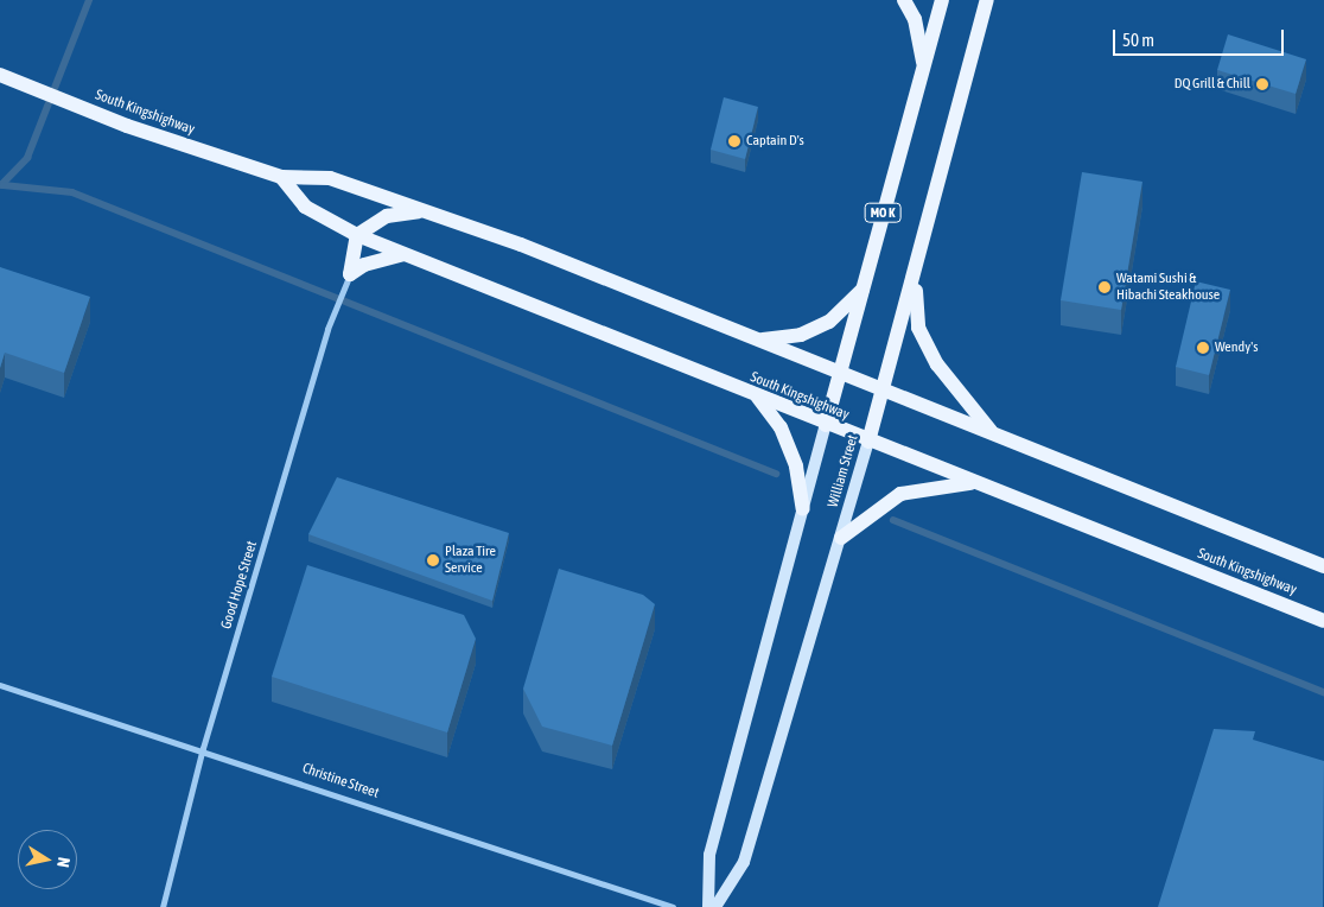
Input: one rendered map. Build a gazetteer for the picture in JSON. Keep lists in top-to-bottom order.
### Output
{
  "streets": {
    "main road": ["South Kingshighway", "MO K", "William Street"],
    "street": ["Good Hope Street", "Christine Street"]
  },
  "crossings": [
    ["South Kingshighway", "William Street"],
    ["Good Hope Street", "Christine Street"]
  ],
  "places": [
    "DQ Grill & Chill",
    "Captain D's",
    "Watami Sushi & Hibachi Steakhouse",
    "Wendy's",
    "Plaza Tire Service"
  ],
  "scale_bar": "50 m",
  "north": "right"
}
